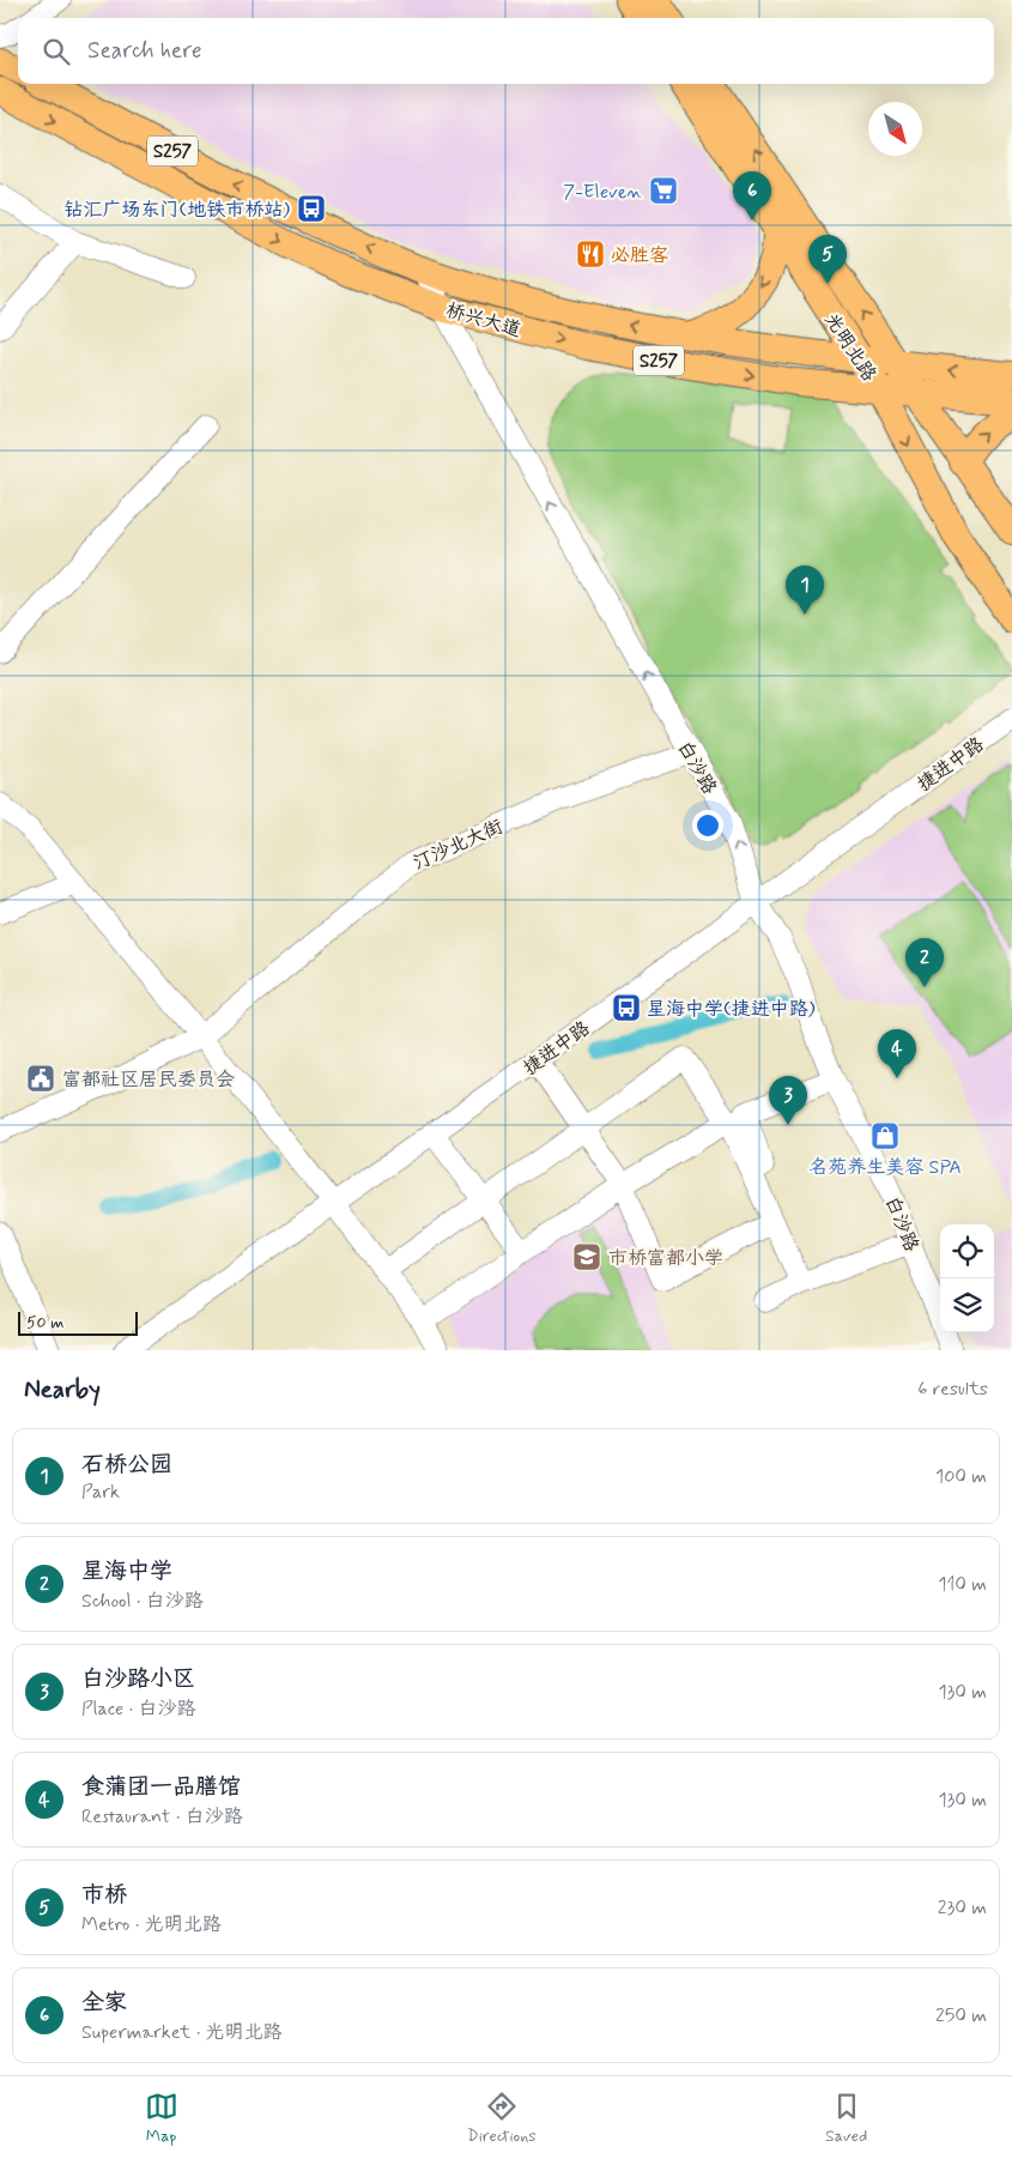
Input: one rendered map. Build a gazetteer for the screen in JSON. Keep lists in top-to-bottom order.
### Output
{
  "streets": {
    "main road": ["S257", "桥兴大道", "光明北路"],
    "street": ["捷进中路", "白沙路", "汀沙北大街"]
  },
  "crossings": [
    ["桥兴大道", "光明北路"],
    ["桥兴大道", "白沙路"],
    ["捷进中路", "白沙路"],
    ["白沙路", "汀沙北大街"]
  ],
  "one_way": ["白沙路"],
  "places": {
    "supermarket": ["7-Eleven"],
    "bus stop": ["钻汇广场东门(地铁市桥站)", "星海中学(捷进中路)"],
    "restaurant": ["必胜客"],
    "public building": ["富都社区居民委员会"],
    "shop": ["名苑养生美容 SPA"],
    "school or university": ["市桥富都小学"]
  },
  "scale_bar": "50 m",
  "north": "bottom right",
  "page": {
    "search": "Search here",
    "pins": [
      "6",
      "5",
      "1",
      "2",
      "4",
      "3"
    ],
    "scale": "50 m",
    "heading": ["Nearby", "6 results"],
    "list": [
      {
        "mark": "1",
        "name": "石桥公园",
        "note": "Park",
        "value": "100 m"
      },
      {
        "mark": "2",
        "name": "星海中学",
        "note": "School · 白沙路",
        "value": "110 m"
      },
      {
        "mark": "3",
        "name": "白沙路小区",
        "note": "Place · 白沙路",
        "value": "130 m"
      },
      {
        "mark": "4",
        "name": "食蒲团一品膳馆",
        "note": "Restaurant · 白沙路",
        "value": "130 m"
      },
      {
        "mark": "5",
        "name": "市桥",
        "note": "Metro · 光明北路",
        "value": "230 m"
      },
      {
        "mark": "6",
        "name": "全家",
        "note": "Supermarket · 光明北路",
        "value": "250 m"
      }
    ],
    "nav": ["Map", "Directions", "Saved"]
  }
}
